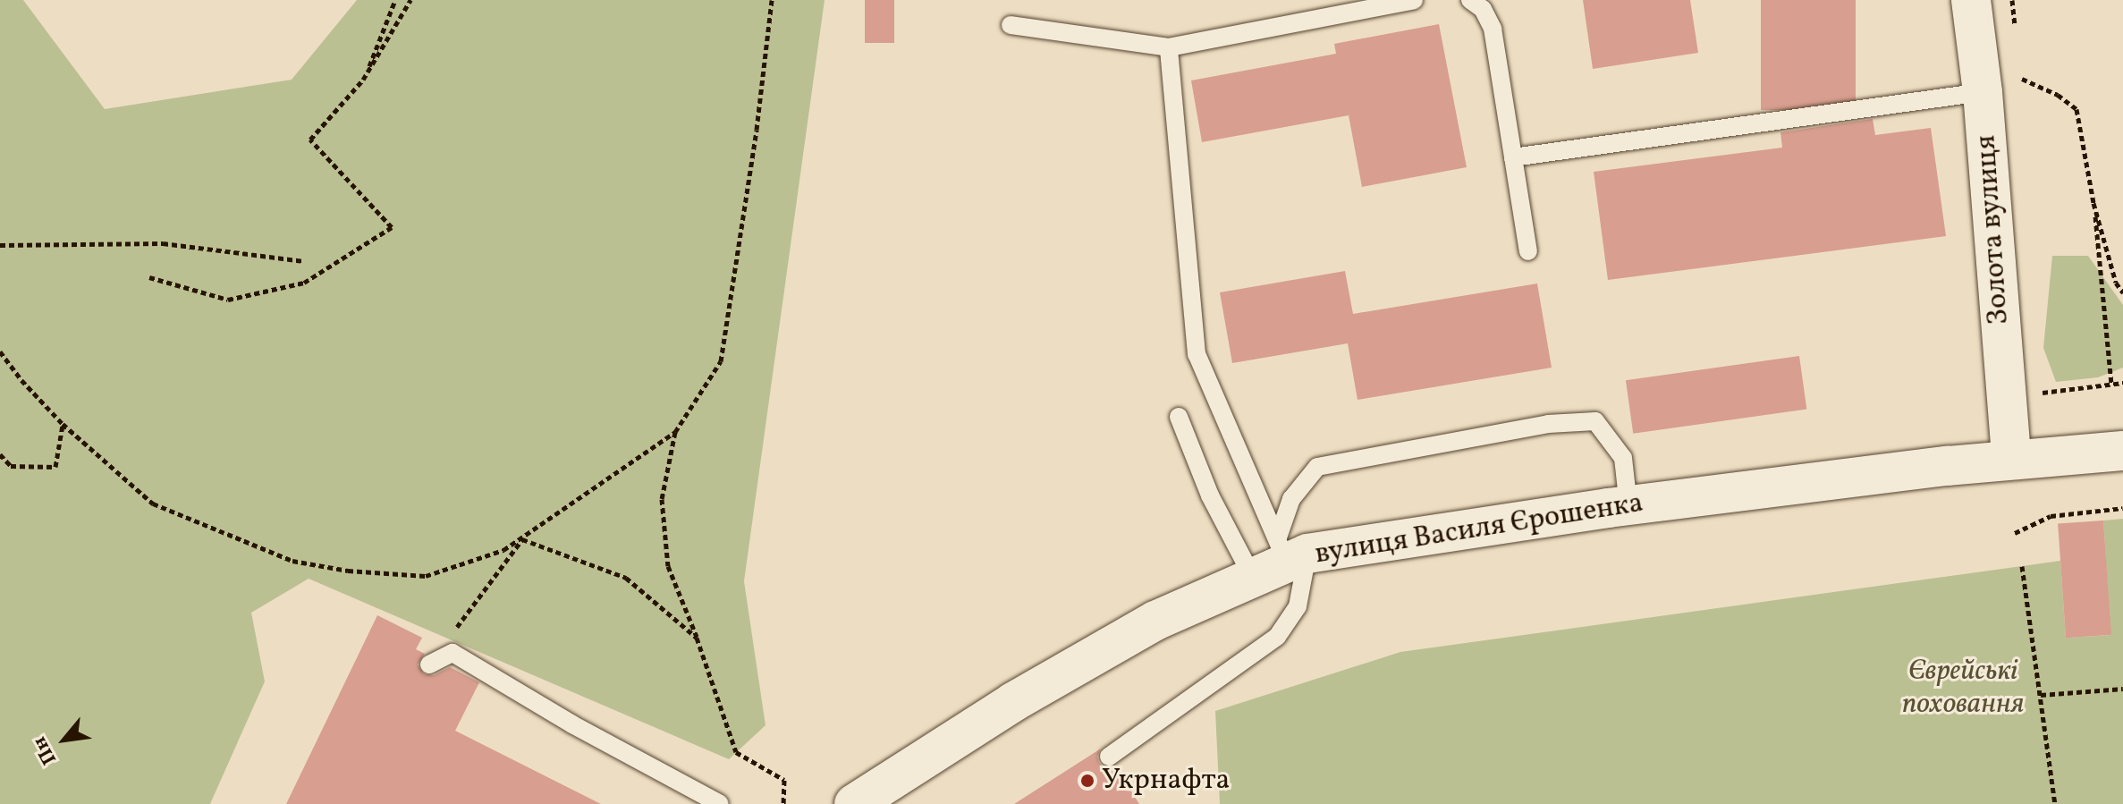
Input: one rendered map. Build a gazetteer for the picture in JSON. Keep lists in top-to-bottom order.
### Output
{
  "streets": {
    "main road": ["Золота вулиця", "вулиця Василя Єрошенка"]
  },
  "crossings": [
    ["Золота вулиця", "вулиця Василя Єрошенка"]
  ],
  "parks": ["Єврейські поховання"],
  "places": ["Укрнафта"],
  "north": "bottom left"
}
